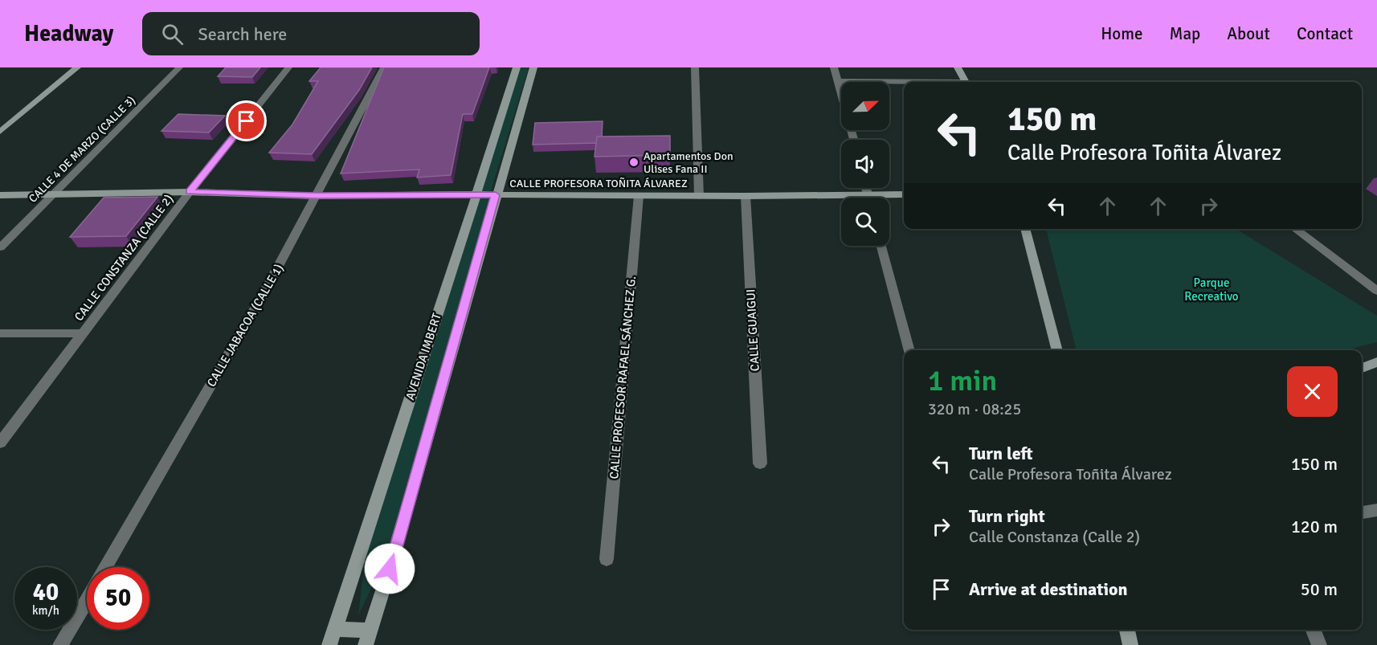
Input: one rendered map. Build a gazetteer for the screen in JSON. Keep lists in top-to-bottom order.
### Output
{
  "streets": {
    "main road": ["CALLE PROFESORA TOÑITA ÁLVAREZ", "AVENIDA IMBERT"],
    "street": [
      "CALLE 4 DE MARZO (CALLE 3)",
      "CALLE CONSTANZA (CALLE 2)",
      "CALLE JABACOA (CALLE 1)",
      "CALLE GUAIGUI",
      "CALLE PROFESOR RAFAEL SÁNCHEZ G."
    ]
  },
  "crossings": [
    ["CALLE 4 DE MARZO (CALLE 3)", "CALLE PROFESORA TOÑITA ÁLVAREZ"],
    ["CALLE PROFESORA TOÑITA ÁLVAREZ", "CALLE CONSTANZA (CALLE 2)"],
    ["CALLE PROFESORA TOÑITA ÁLVAREZ", "CALLE JABACOA (CALLE 1)"],
    ["CALLE PROFESORA TOÑITA ÁLVAREZ", "CALLE GUAIGUI"],
    ["CALLE PROFESORA TOÑITA ÁLVAREZ", "AVENIDA IMBERT"],
    ["CALLE PROFESORA TOÑITA ÁLVAREZ", "CALLE PROFESOR RAFAEL SÁNCHEZ G."]
  ],
  "parks": ["Parque Recreativo"],
  "places": ["Apartamentos Don Ulises Fana II"],
  "north": "top right",
  "page": {
    "header": "Headway",
    "search": "Search here",
    "nav": [
      "Home",
      "Map",
      "About",
      "Contact"
    ],
    "turn": ["150 m", "Calle Profesora Toñita Álvarez"],
    "heading": ["1 min", "320 m · 08:25"],
    "list": [
      {
        "name": "Turn left",
        "note": "Calle Profesora Toñita Álvarez",
        "value": "150 m"
      },
      {
        "name": "Turn right",
        "note": "Calle Constanza (Calle 2)",
        "value": "120 m"
      },
      {
        "name": "Arrive at destination",
        "value": "50 m"
      }
    ],
    "speed": "40 km/h",
    "limit": "50"
  }
}
